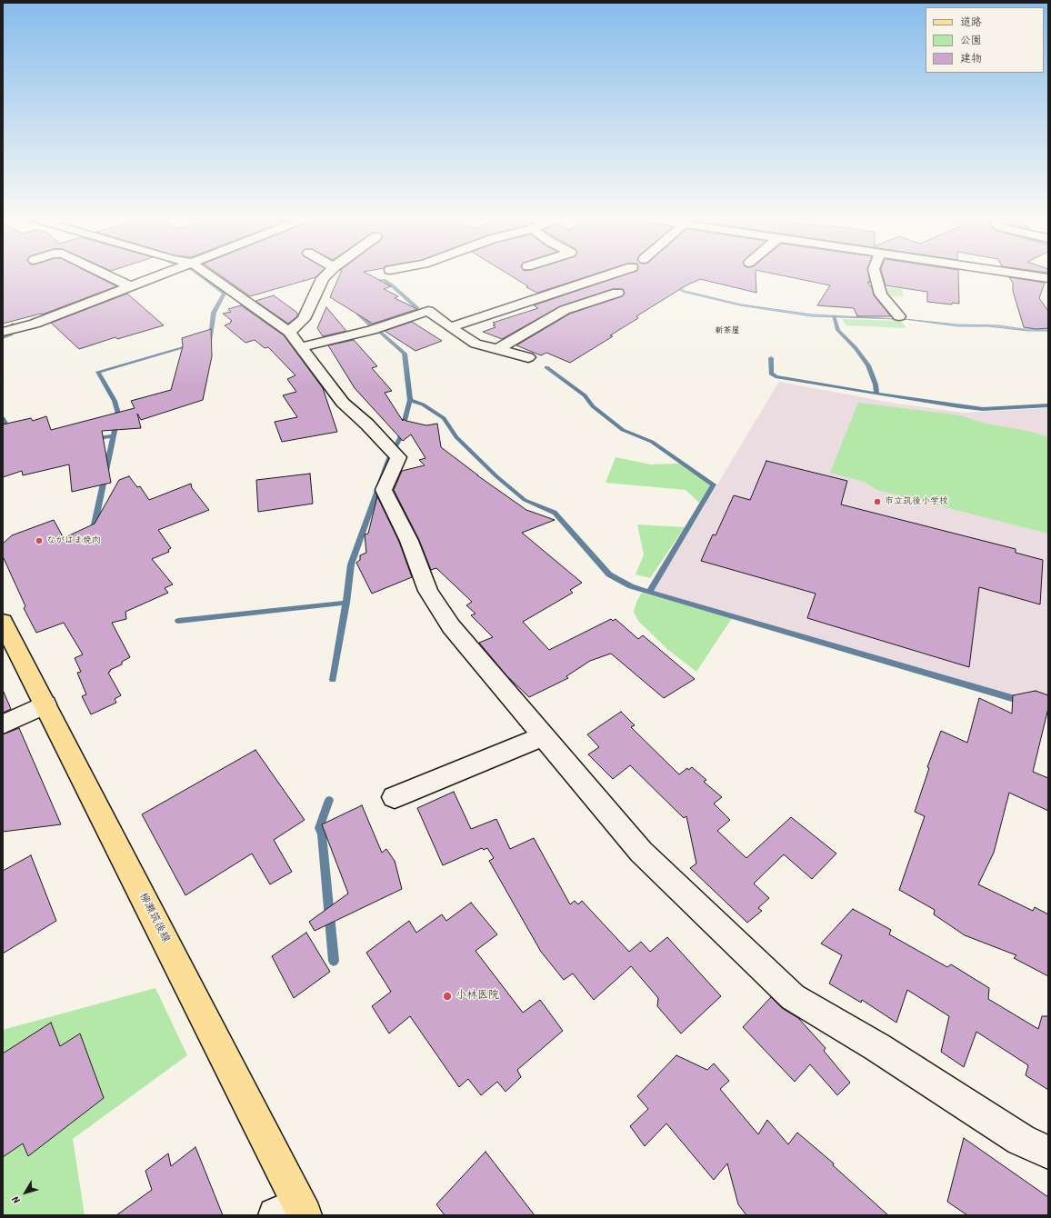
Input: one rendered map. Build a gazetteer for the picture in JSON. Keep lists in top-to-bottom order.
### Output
{
  "streets": {
    "main road": ["柳瀬筑後線"]
  },
  "districts": ["新茶屋"],
  "places": ["市立筑後小学校", "ながはま焼肉", "小林医院"],
  "legend": ["道路", "公園", "建物"],
  "north": "bottom left"
}
